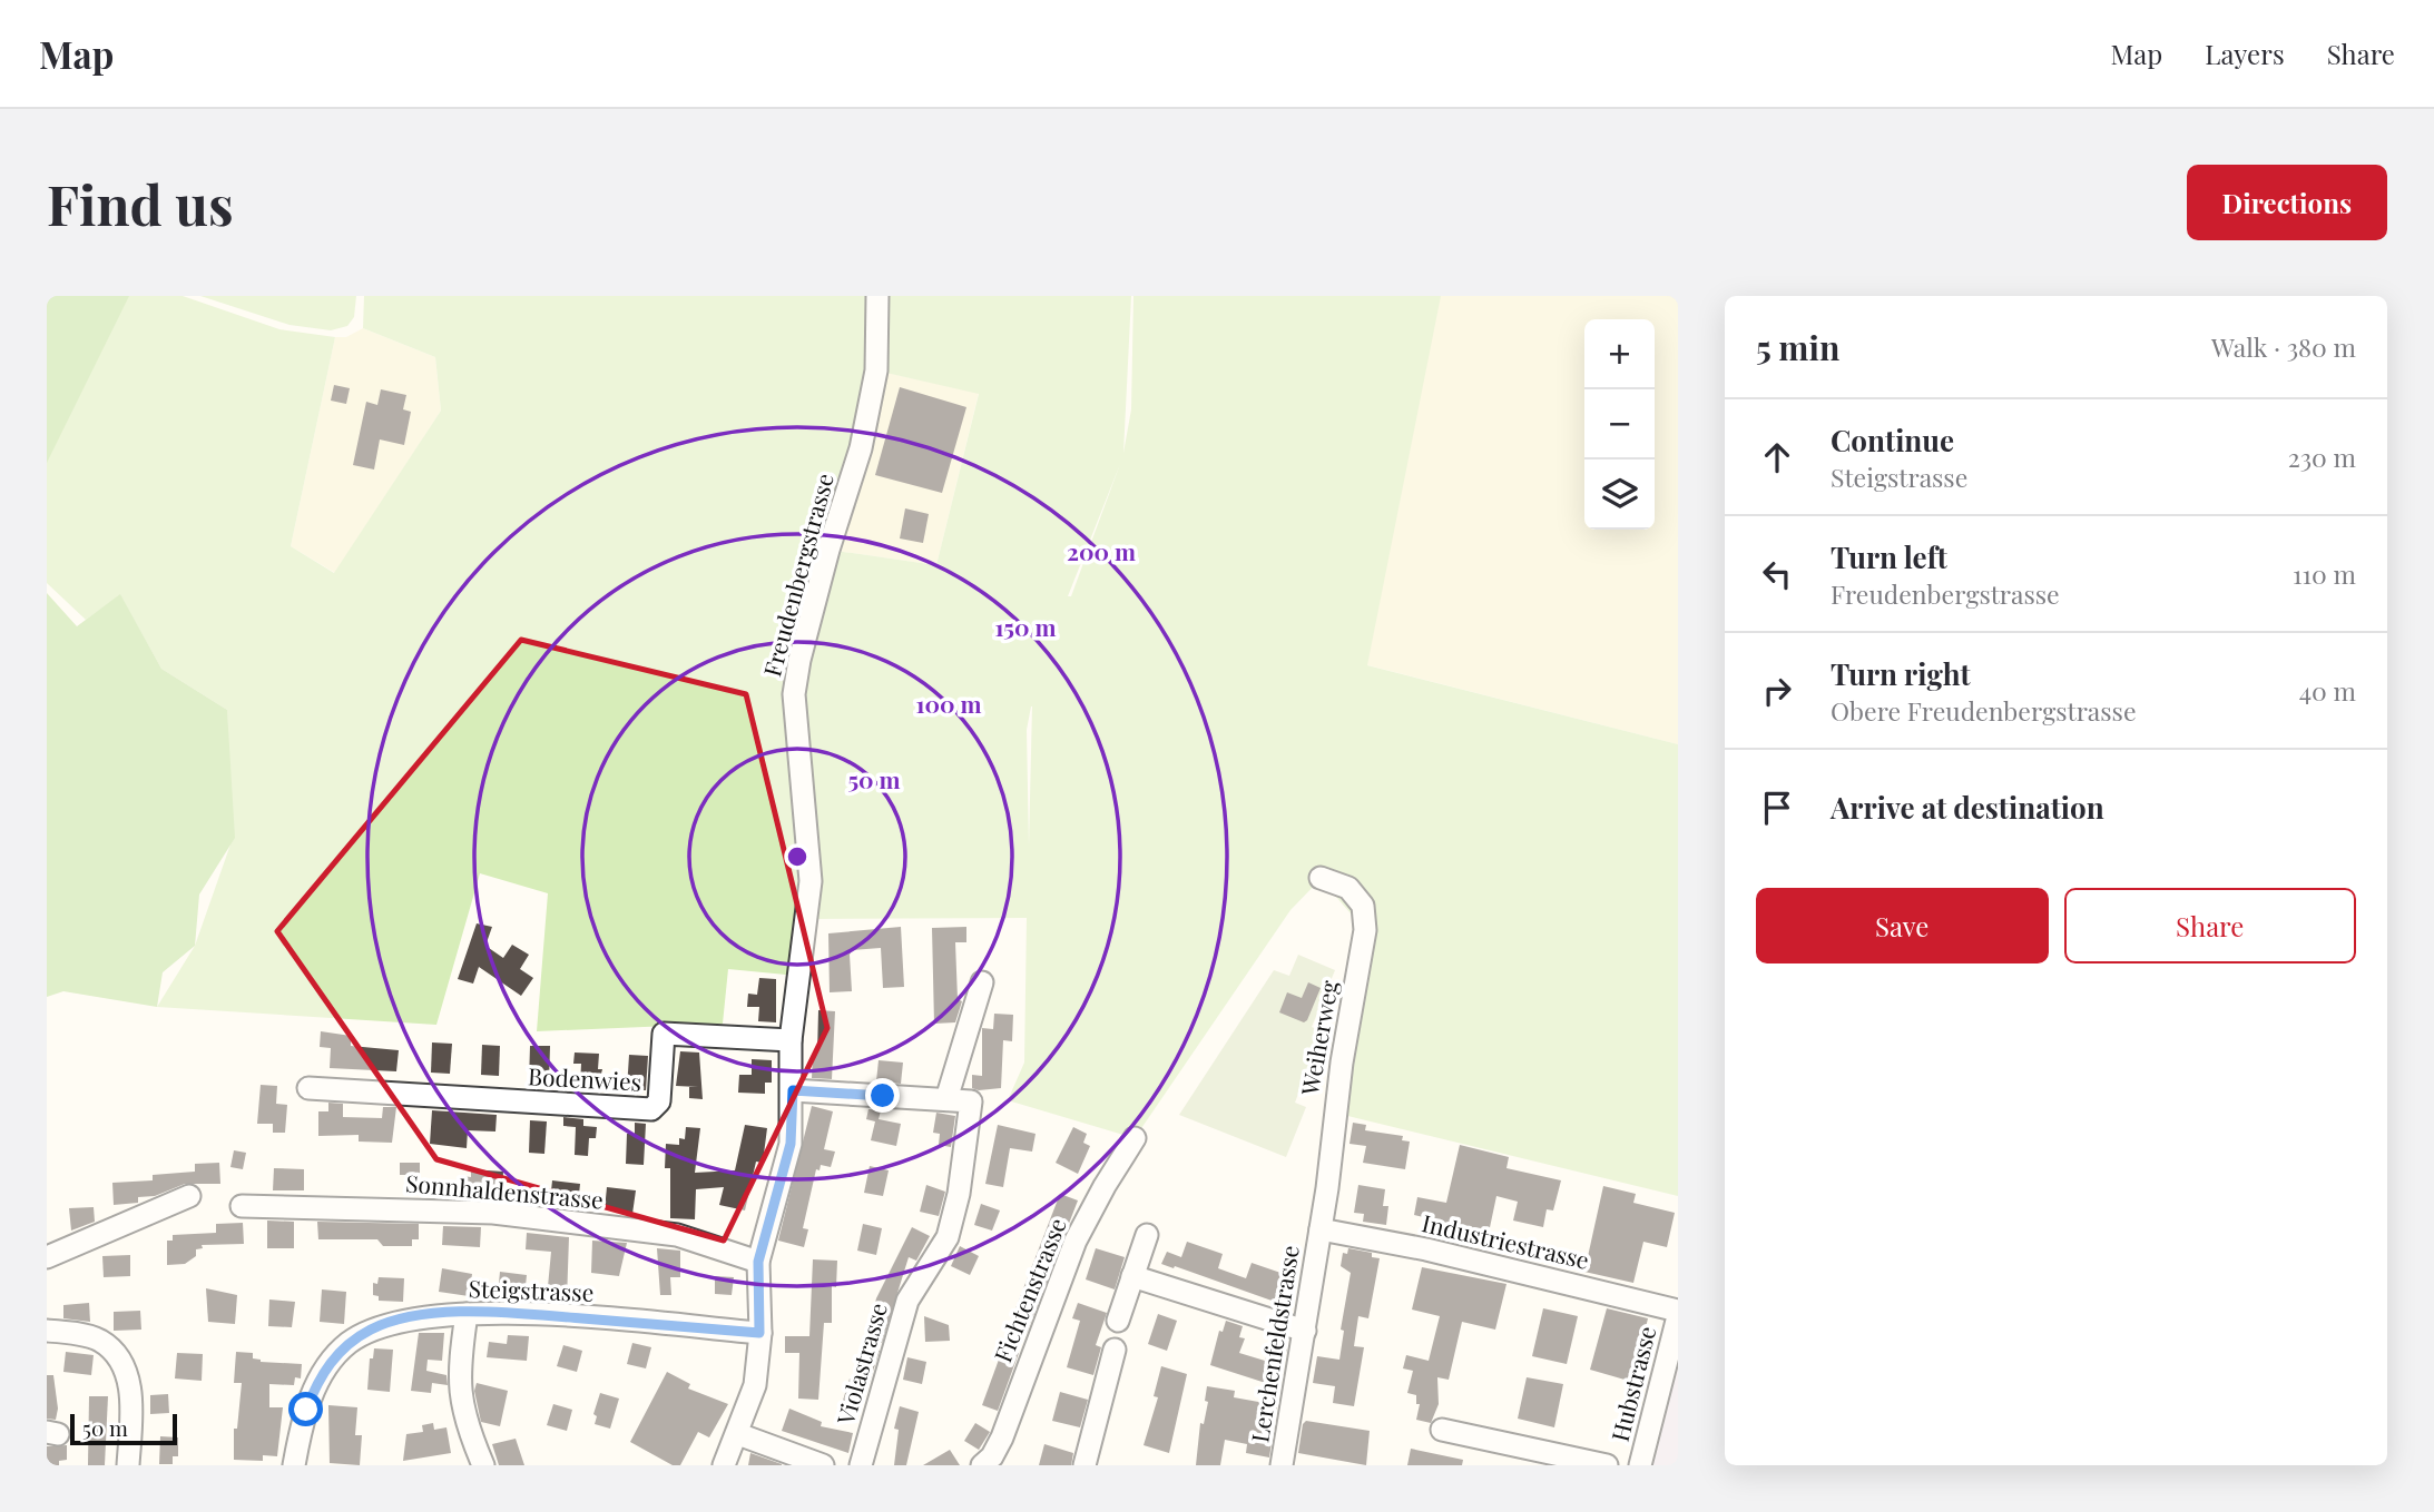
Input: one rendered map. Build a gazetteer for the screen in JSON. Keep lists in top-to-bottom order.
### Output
{
  "streets": {
    "street": [
      "Freudenbergstrasse",
      "Weiherweg",
      "Bodenwies",
      "Sonnhaldenstrasse",
      "Industriestrasse",
      "Fichtenstrasse",
      "Steigstrasse",
      "Lerchenfeldstrasse",
      "Violastrasse",
      "Hubstrasse"
    ]
  },
  "crossings": [
    ["Freudenbergstrasse", "Bodenwies"],
    ["Freudenbergstrasse", "Sonnhaldenstrasse"],
    ["Freudenbergstrasse", "Steigstrasse"],
    ["Weiherweg", "Industriestrasse"],
    ["Weiherweg", "Lerchenfeldstrasse"],
    ["Industriestrasse", "Lerchenfeldstrasse"],
    ["Industriestrasse", "Hubstrasse"]
  ],
  "scale_bar": "50 m",
  "page": {
    "header": "Map",
    "nav": ["Map", "Layers", "Share"],
    "buttons": [
      "Directions",
      ["Save", "Share"]
    ],
    "title": "Find us",
    "heading": ["5 min", "Walk · 380 m"],
    "map_buttons": ["+", "−"],
    "list": [
      ["Continue", "Steigstrasse", "230 m"],
      ["Turn left", "Freudenbergstrasse", "110 m"],
      ["Turn right", "Obere Freudenbergstrasse", "40 m"],
      "Arrive at destination"
    ],
    "scale": "50 m"
  },
  "rings": [
    "200 m",
    "150 m",
    "100 m",
    "50 m"
  ]
}
